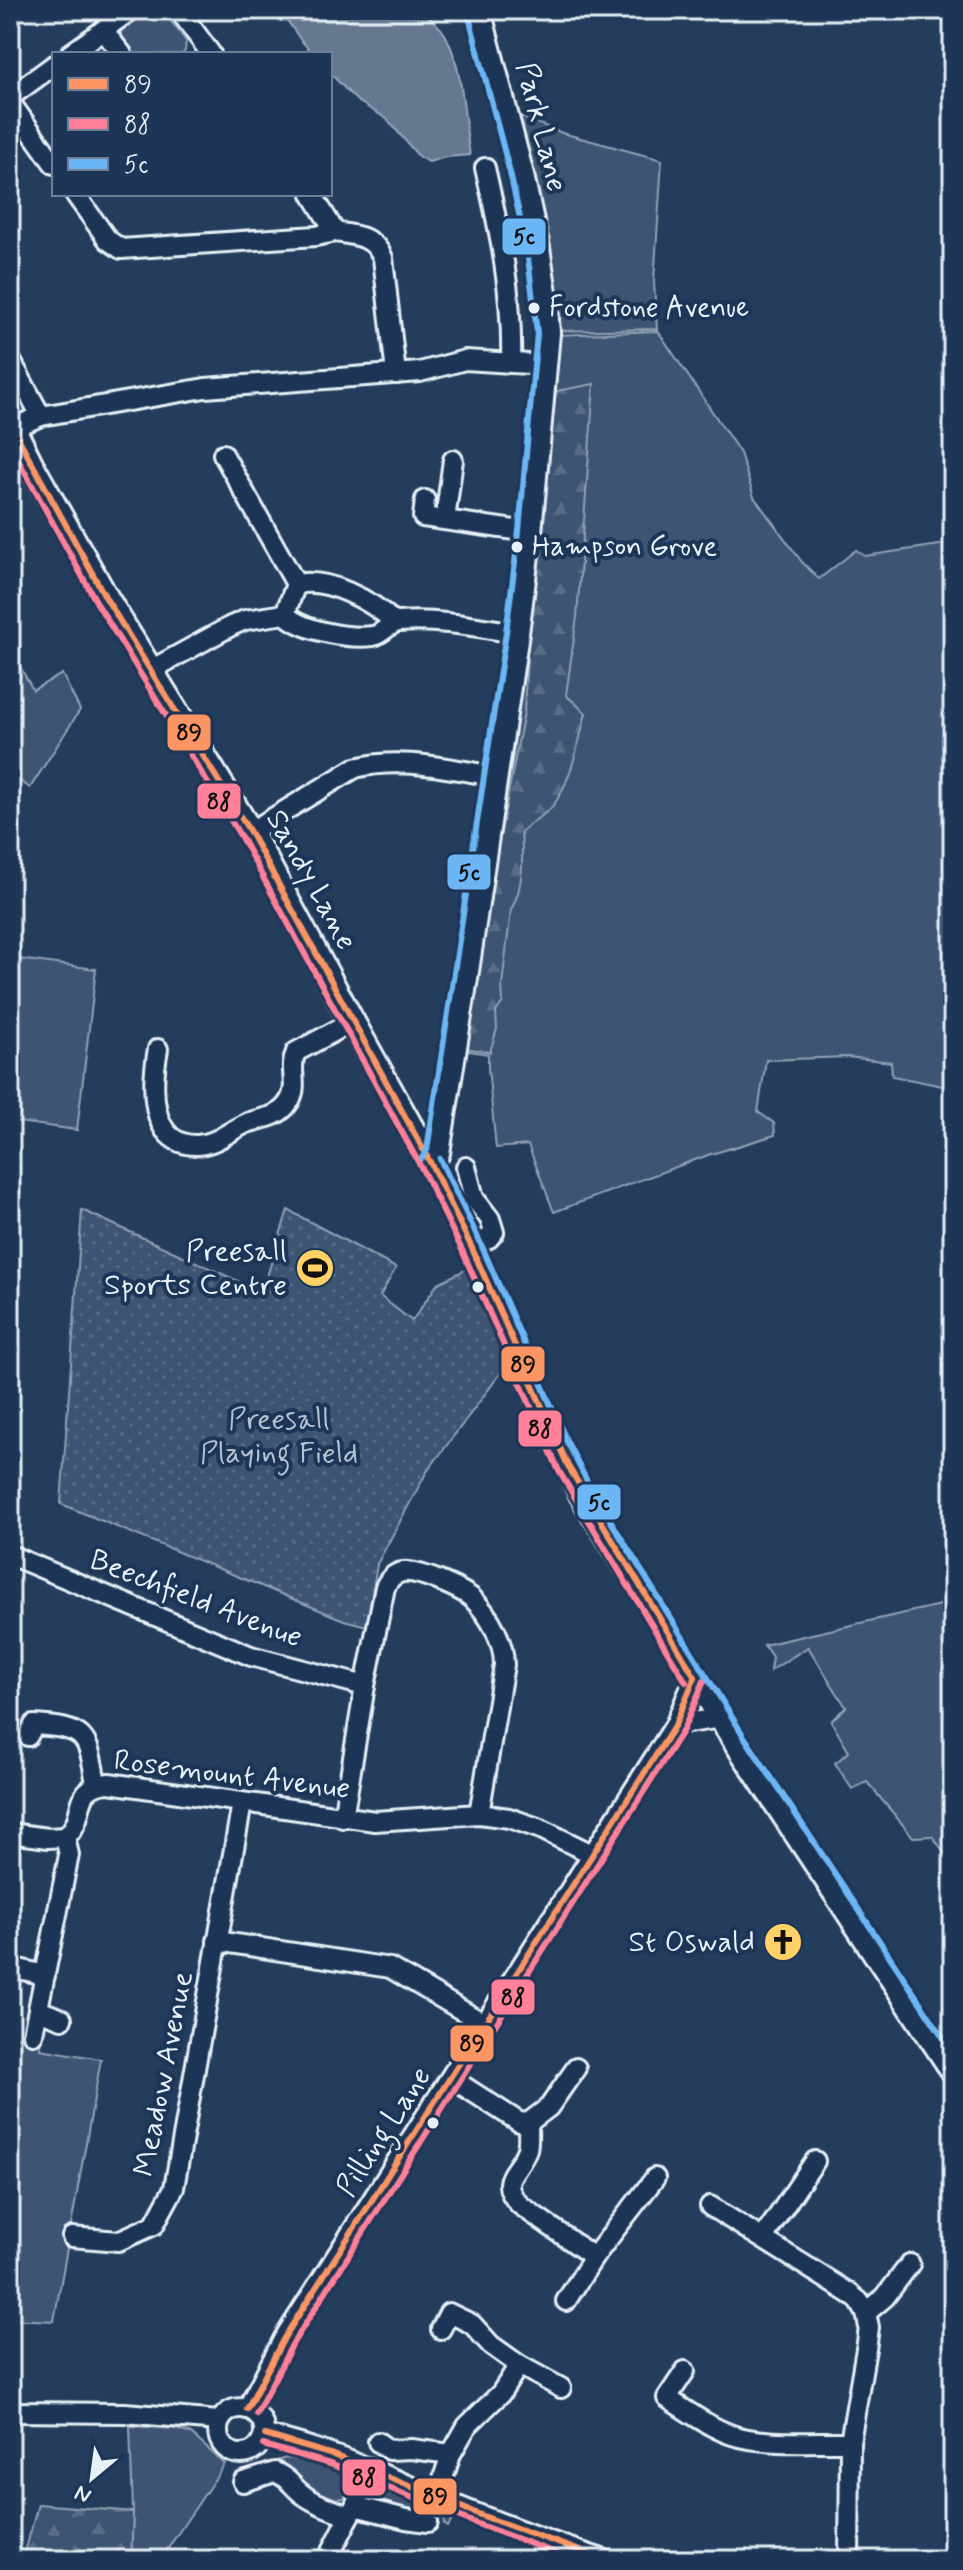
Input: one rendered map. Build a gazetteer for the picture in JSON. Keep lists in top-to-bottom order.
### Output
{
  "streets": {
    "main road": ["Park Lane", "Sandy Lane"],
    "street": [
      "Beechfield Avenue",
      "Rosemount Avenue",
      "Meadow Avenue",
      "Pilling Lane"
    ]
  },
  "crossings": [
    ["Park Lane", "Sandy Lane"],
    ["Sandy Lane", "Pilling Lane"],
    ["Rosemount Avenue", "Meadow Avenue"],
    ["Rosemount Avenue", "Pilling Lane"],
    ["Meadow Avenue", "Pilling Lane"]
  ],
  "parks": ["Preesall Playing Field"],
  "places": {
    "other": ["Fordstone Avenue", "Hampson Grove"],
    "sports": ["Preesall Sports Centre"],
    "church": ["St Oswald"]
  },
  "lines": ["transit line 5c", "transit line 89", "transit line 88"],
  "legend": ["89", "88", "5c"],
  "north": "bottom left"
}
